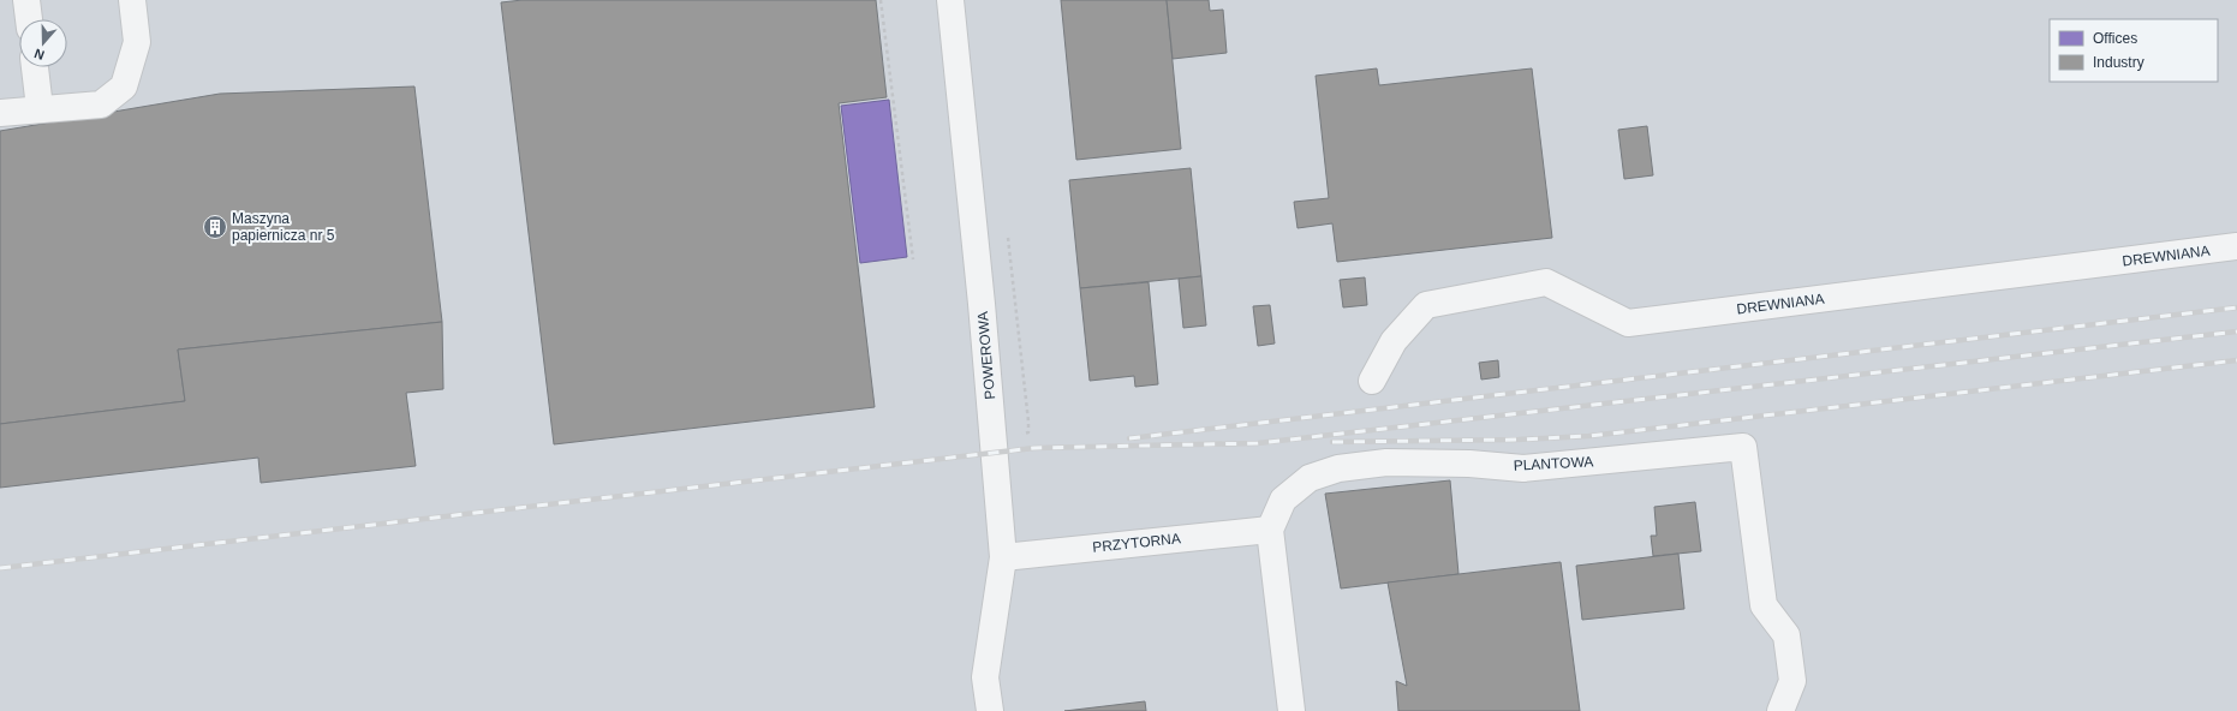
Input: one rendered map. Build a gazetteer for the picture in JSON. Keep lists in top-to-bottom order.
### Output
{
  "streets": {
    "lane": [
      "DREWNIANA",
      "POWEROWA",
      "PLANTOWA",
      "PRZYTORNA"
    ]
  },
  "crossings": [
    ["POWEROWA", "PRZYTORNA"],
    ["PLANTOWA", "PRZYTORNA"]
  ],
  "places": {
    "building": ["Maszyna papiernicza nr 5"]
  },
  "legend": ["Offices", "Industry"],
  "north": "bottom"
}
